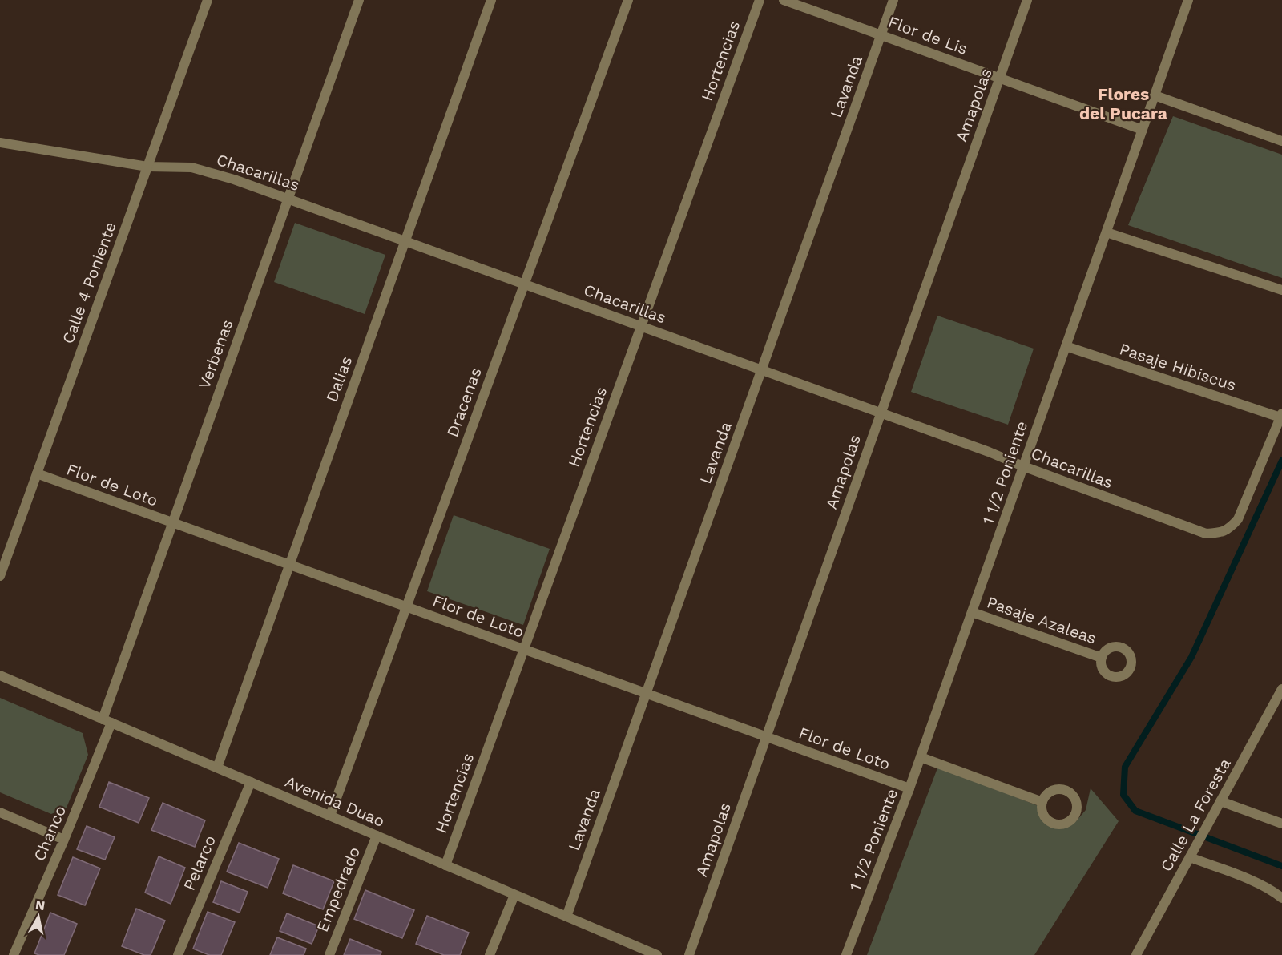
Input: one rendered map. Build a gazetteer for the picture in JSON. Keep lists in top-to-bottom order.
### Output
{
  "streets": {
    "street": [
      "Flor de Lis",
      "Hortencias",
      "Lavanda",
      "Amapolas",
      "Chacarillas",
      "Calle 4 Poniente",
      "Verbenas",
      "Pasaje Hibiscus",
      "Dalias",
      "Dracenas",
      "1 1/2 Poniente",
      "Flor de Loto",
      "Pasaje Azaleas",
      "Avenida Duao",
      "Calle La Foresta",
      "Chanco",
      "Pelarco",
      "Empedrado"
    ]
  },
  "crossings": [
    ["Flor de Lis", "Lavanda"],
    ["Flor de Lis", "Amapolas"],
    ["Flor de Lis", "1 1/2 Poniente"],
    ["Hortencias", "Chacarillas"],
    ["Hortencias", "Flor de Loto"],
    ["Hortencias", "Avenida Duao"],
    ["Lavanda", "Chacarillas"],
    ["Lavanda", "Flor de Loto"],
    ["Lavanda", "Avenida Duao"],
    ["Amapolas", "Chacarillas"],
    ["Amapolas", "Flor de Loto"],
    ["Chacarillas", "Calle 4 Poniente"],
    ["Chacarillas", "Verbenas"],
    ["Chacarillas", "Pasaje Hibiscus"],
    ["Chacarillas", "Dalias"],
    ["Chacarillas", "Dracenas"],
    ["Chacarillas", "1 1/2 Poniente"],
    ["Calle 4 Poniente", "Flor de Loto"],
    ["Verbenas", "Flor de Loto"],
    ["Verbenas", "Avenida Duao"],
    ["Verbenas", "Chanco"],
    ["Pasaje Hibiscus", "1 1/2 Poniente"],
    ["Dalias", "Flor de Loto"],
    ["Dalias", "Avenida Duao"],
    ["Dracenas", "Flor de Loto"],
    ["Dracenas", "Avenida Duao"],
    ["1 1/2 Poniente", "Flor de Loto"],
    ["1 1/2 Poniente", "Pasaje Azaleas"],
    ["Avenida Duao", "Chanco"],
    ["Avenida Duao", "Pelarco"],
    ["Avenida Duao", "Empedrado"]
  ],
  "districts": ["Flores del Pucara"],
  "north": "top"
}
